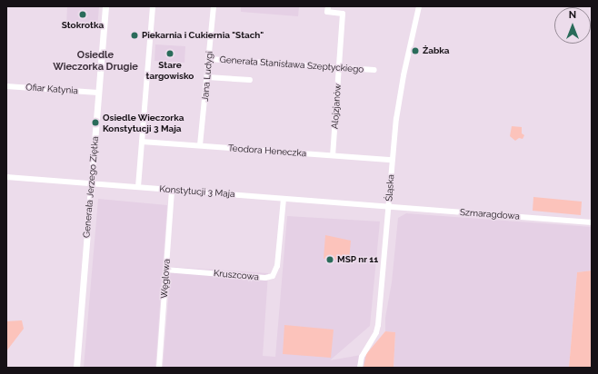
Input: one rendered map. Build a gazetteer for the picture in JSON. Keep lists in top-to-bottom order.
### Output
{
  "streets": {
    "street": [
      "Generała Stanisława Szeptyckiego",
      "Jana Ludygi",
      "Ofiar Katynia",
      "Alojzjanów",
      "Teodora Heneczka",
      "Generała Jerzego Ziętka",
      "Śląska",
      "Konstytucji 3 Maja",
      "Szmaragdowa",
      "Kruszcowa",
      "Węglowa"
    ]
  },
  "crossings": [
    ["Generała Stanisława Szeptyckiego", "Jana Ludygi"],
    ["Generała Stanisława Szeptyckiego", "Alojzjanów"],
    ["Jana Ludygi", "Teodora Heneczka"],
    ["Ofiar Katynia", "Generała Jerzego Ziętka"],
    ["Alojzjanów", "Teodora Heneczka"],
    ["Teodora Heneczka", "Śląska"],
    ["Generała Jerzego Ziętka", "Konstytucji 3 Maja"],
    ["Śląska", "Konstytucji 3 Maja"],
    ["Śląska", "Szmaragdowa"],
    ["Konstytucji 3 Maja", "Szmaragdowa"],
    ["Konstytucji 3 Maja", "Kruszcowa"],
    ["Konstytucji 3 Maja", "Węglowa"],
    ["Kruszcowa", "Węglowa"]
  ],
  "districts": ["Osiedle Wieczorka Drugie"],
  "places": [
    "Stokrotka",
    "Piekarnia i Cukiernia \"Stach\"",
    "Żabka",
    "Stare targowisko",
    "Osiedle Wieczorka Konstytucji 3 Maja",
    "MSP nr 11"
  ],
  "north": "top"
}
